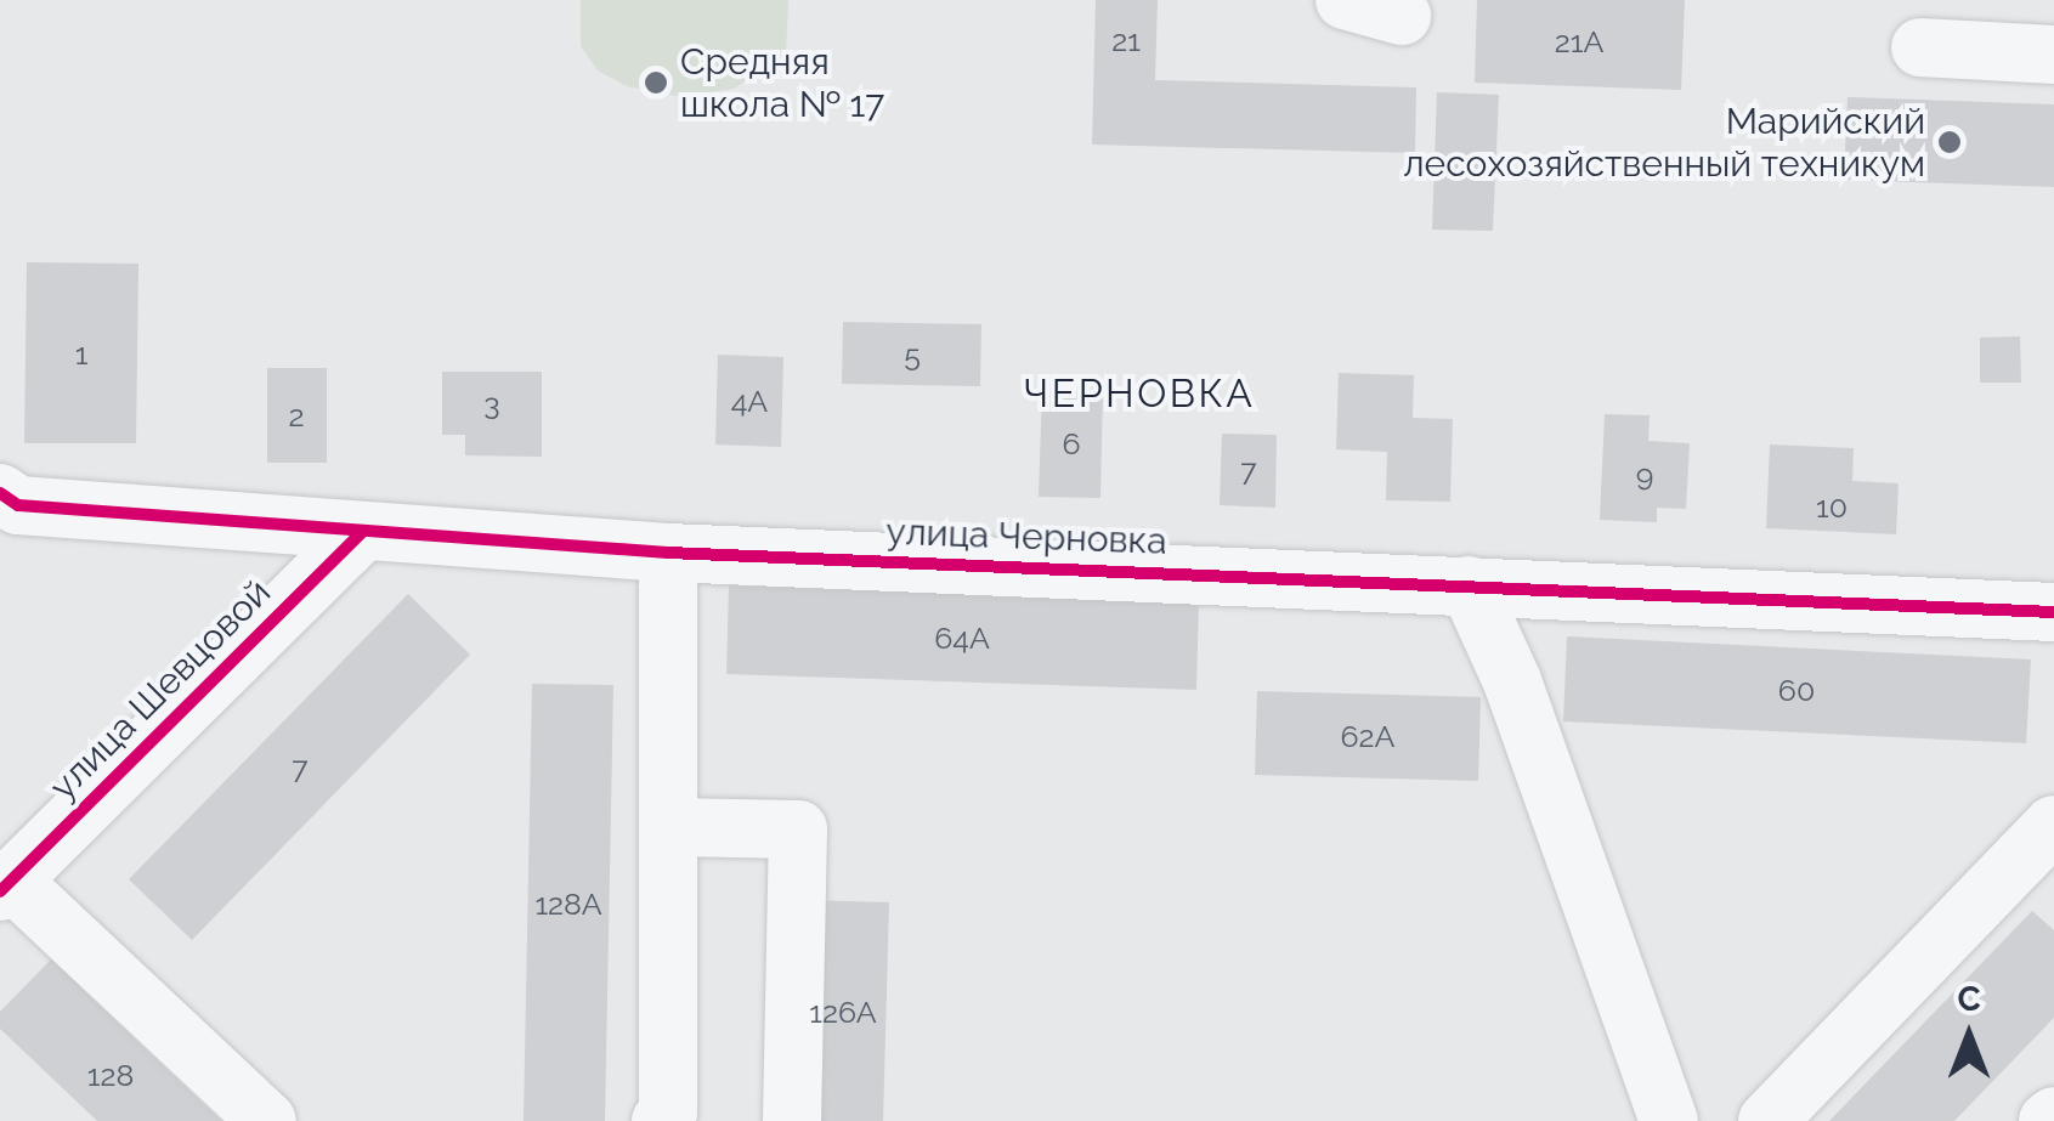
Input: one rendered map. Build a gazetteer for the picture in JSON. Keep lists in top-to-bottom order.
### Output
{
  "streets": {
    "street": ["улица Черновка", "улица Шевцовой"]
  },
  "crossings": [
    ["улица Черновка", "улица Шевцовой"]
  ],
  "districts": ["ЧЕРНОВКА"],
  "places": ["Средняя школа № 17", "Марийский лесохозяйственный техникум"],
  "house_numbers": [
    "21",
    "21А",
    "1",
    "5",
    "4А",
    "3",
    "2",
    "6",
    "7",
    "9",
    "10",
    "64А",
    "60",
    "62А",
    "7",
    "128А",
    "126А",
    "128"
  ],
  "north": "top"
}
